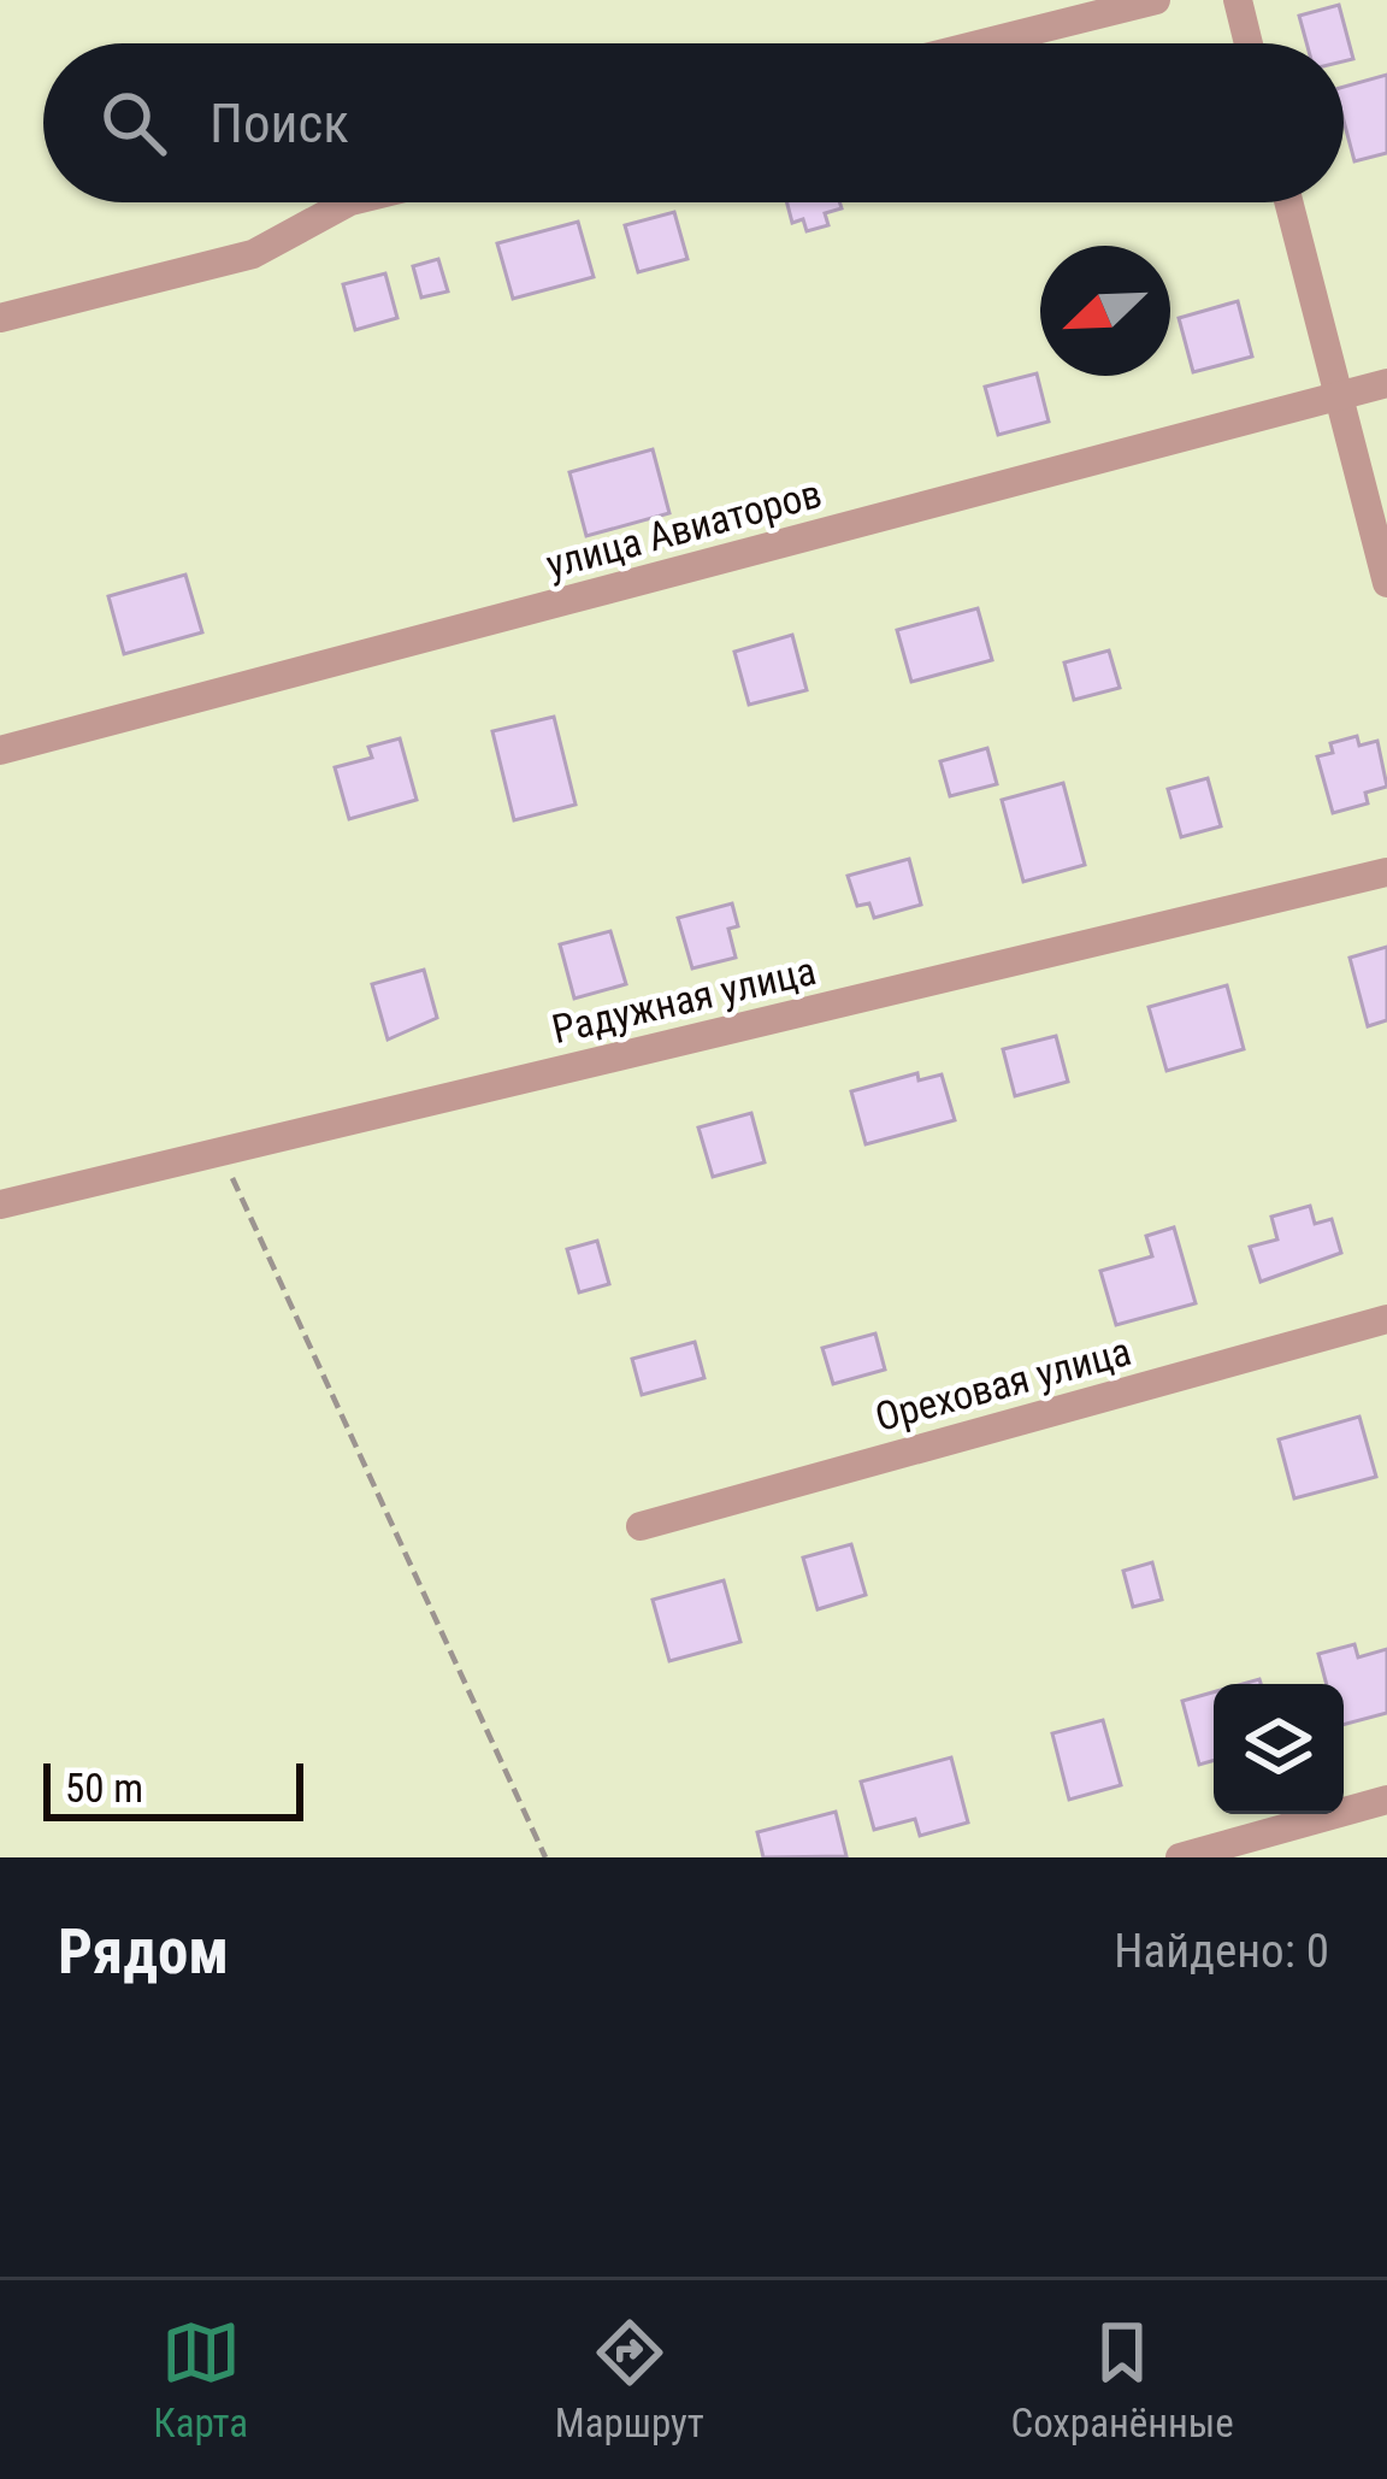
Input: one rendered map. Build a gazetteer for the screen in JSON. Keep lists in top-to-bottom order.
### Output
{
  "streets": {
    "street": ["улица Авиаторов", "Радужная улица", "Ореховая улица"]
  },
  "scale_bar": "50 m",
  "north": "bottom left",
  "page": {
    "search": "Поиск",
    "scale": "50 m",
    "heading": ["Рядом", "Найдено: 0"],
    "nav": ["Карта", "Маршрут", "Сохранённые"]
  }
}
